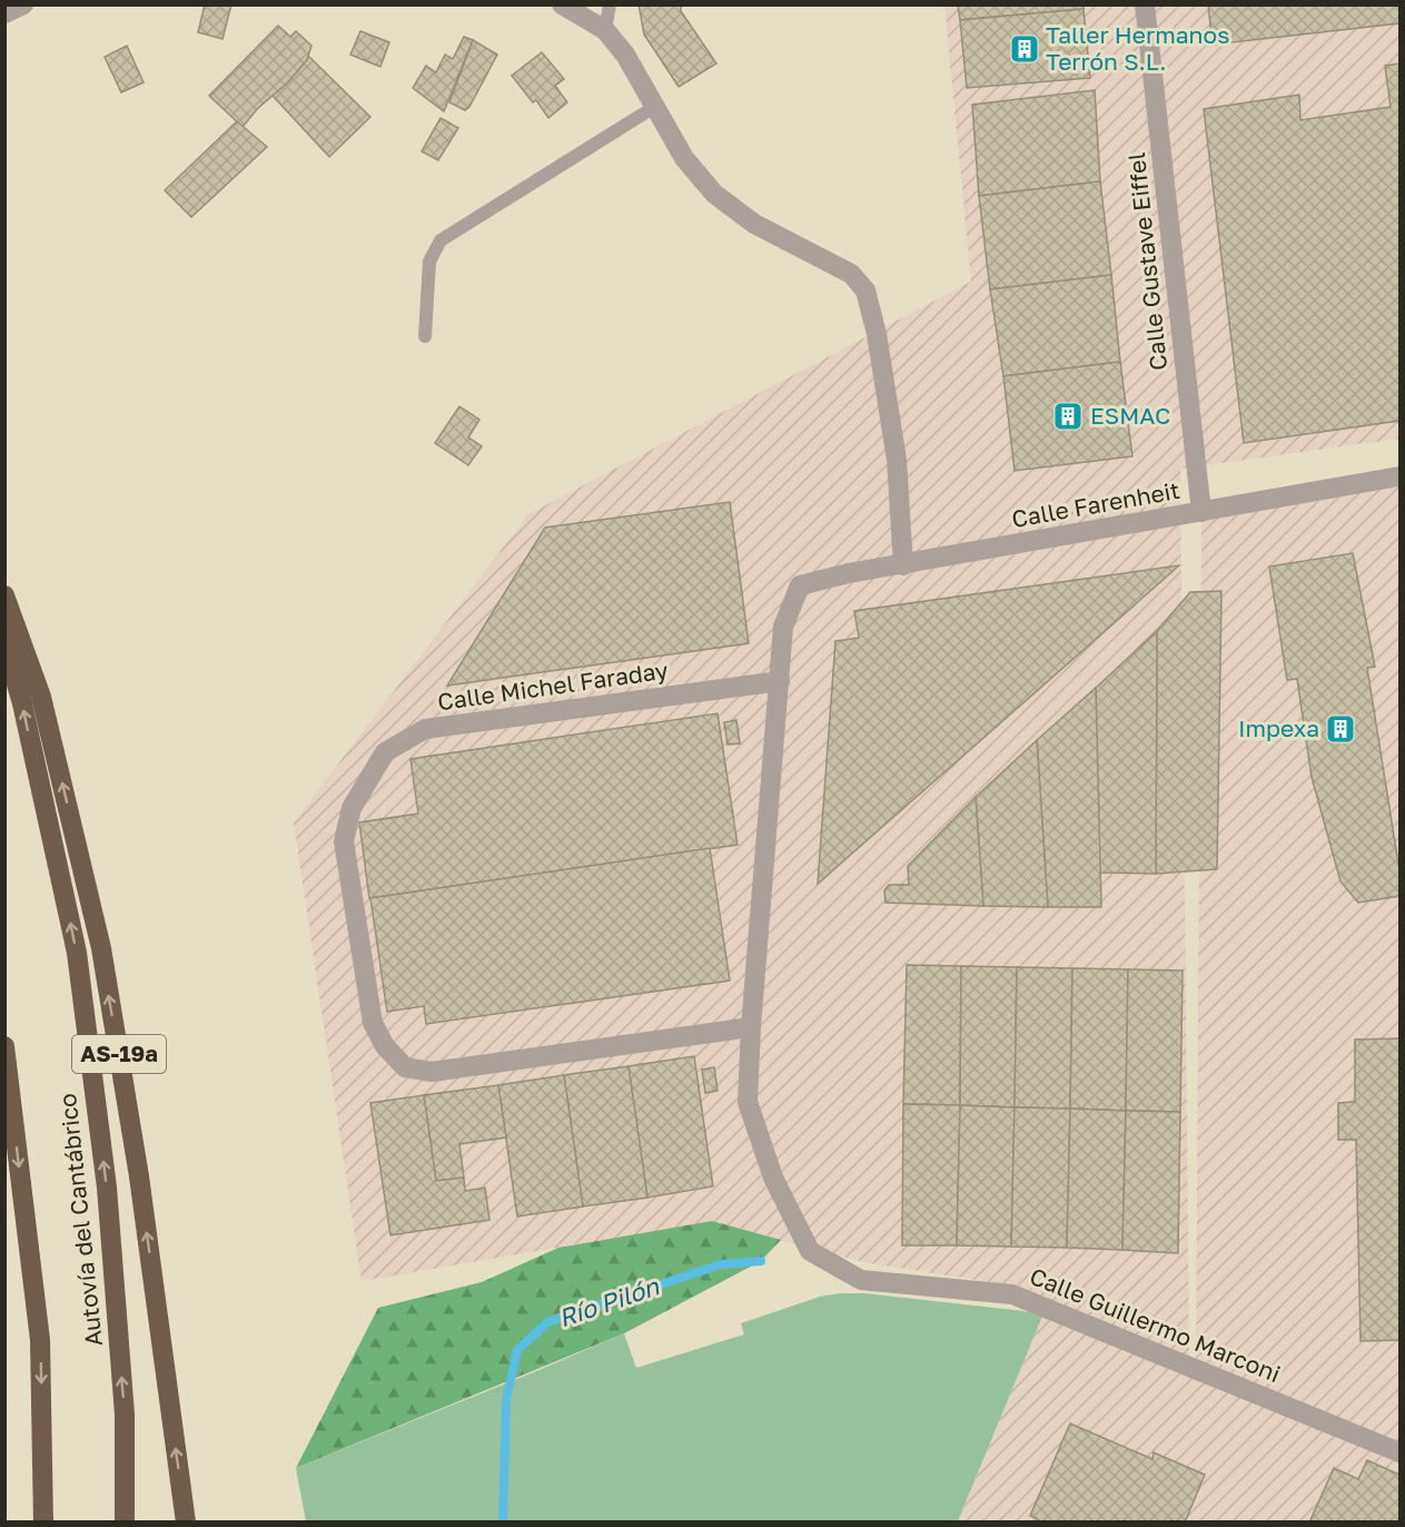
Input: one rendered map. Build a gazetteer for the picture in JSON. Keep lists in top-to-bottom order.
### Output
{
  "streets": {
    "highway": ["AS-19a", "Autovía del Cantábrico"],
    "street": [
      "Calle Gustave Eiffel",
      "Calle Farenheit",
      "Calle Michel Faraday",
      "Calle Guillermo Marconi"
    ]
  },
  "crossings": [
    ["Calle Gustave Eiffel", "Calle Farenheit"],
    ["Calle Farenheit", "Calle Michel Faraday"],
    ["Calle Michel Faraday", "Calle Guillermo Marconi"]
  ],
  "water": ["Río Pilón"],
  "places": {
    "building": ["Taller Hermanos Terrón S.L.", "ESMAC", "Impexa"]
  }
}
